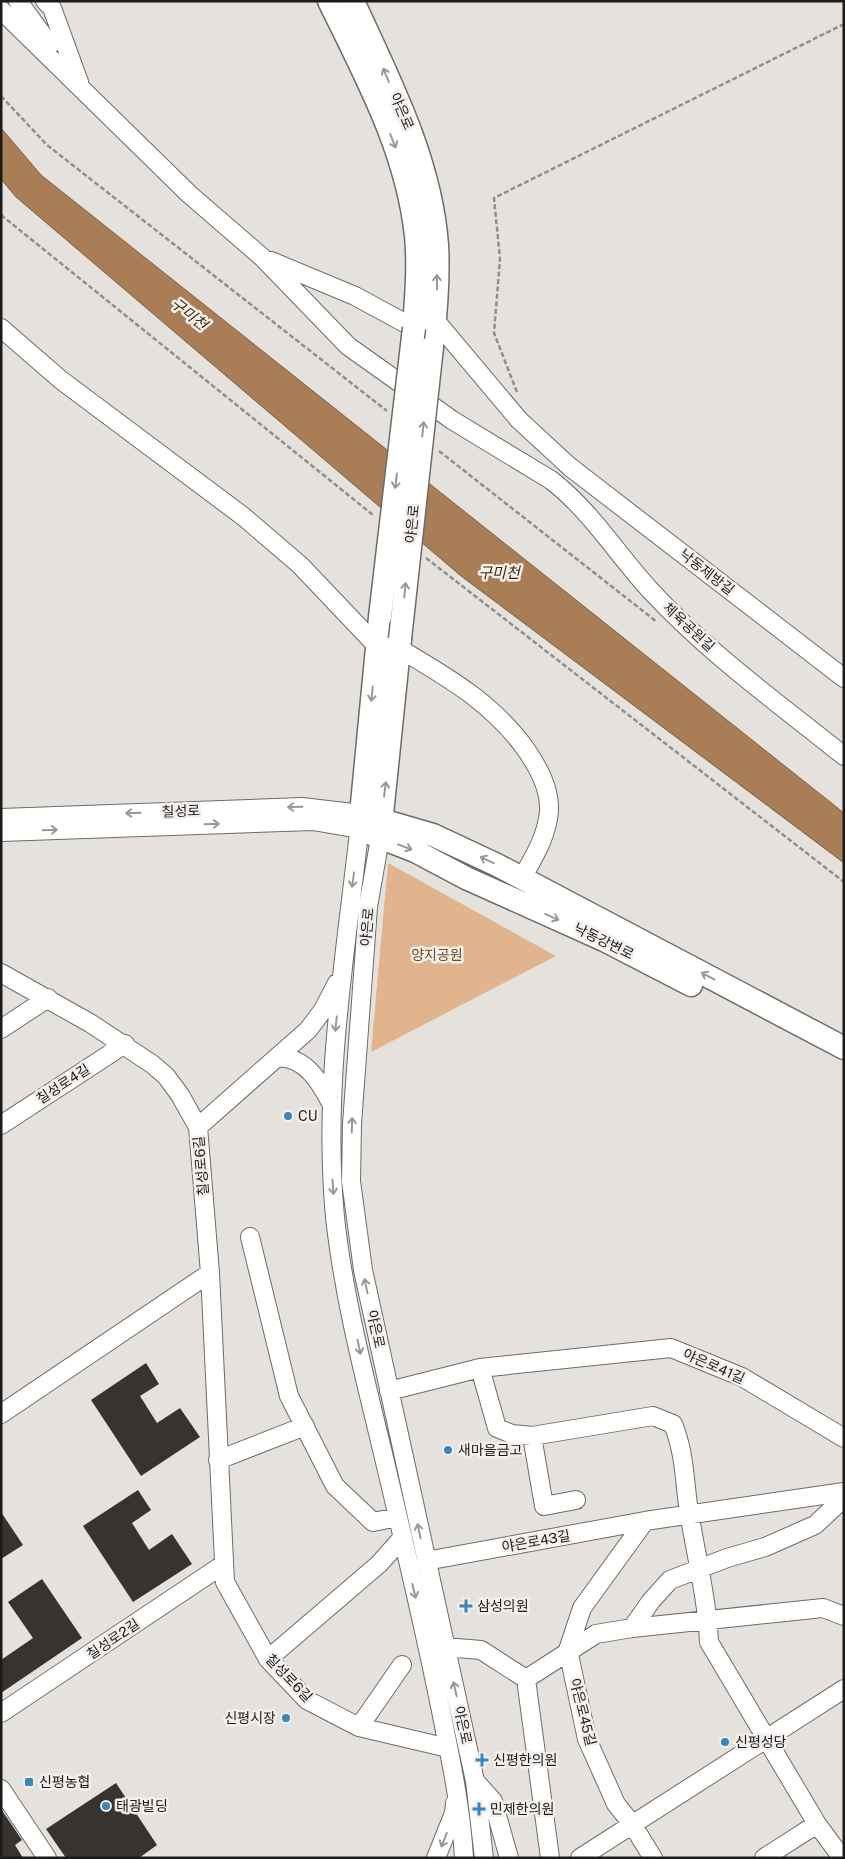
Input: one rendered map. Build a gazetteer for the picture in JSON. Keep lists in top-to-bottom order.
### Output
{
  "streets": {
    "main road": ["야은로", "낙동강변로"],
    "street": [
      "낙동제방길",
      "체육공원길",
      "칠성로",
      "칠성로4길",
      "칠성로6길",
      "야은로41길",
      "야은로43길",
      "칠성로2길",
      "야은로45길"
    ]
  },
  "crossings": [
    ["야은로", "낙동제방길"],
    ["야은로", "칠성로"],
    ["야은로", "낙동강변로"],
    ["야은로", "칠성로6길"],
    ["야은로", "야은로41길"],
    ["야은로", "야은로43길"],
    ["칠성로", "낙동강변로"],
    ["칠성로4길", "칠성로6길"],
    ["칠성로6길", "칠성로2길"]
  ],
  "water": ["구미천"],
  "parks": ["양지공원"],
  "places": {
    "other": [
      "CU",
      "새마을금고",
      "신평시장",
      "신평성당",
      "태광빌딩"
    ],
    "health": ["삼성의원", "신평한의원", "민제한의원"],
    "transit": ["신평농협"]
  }
}
